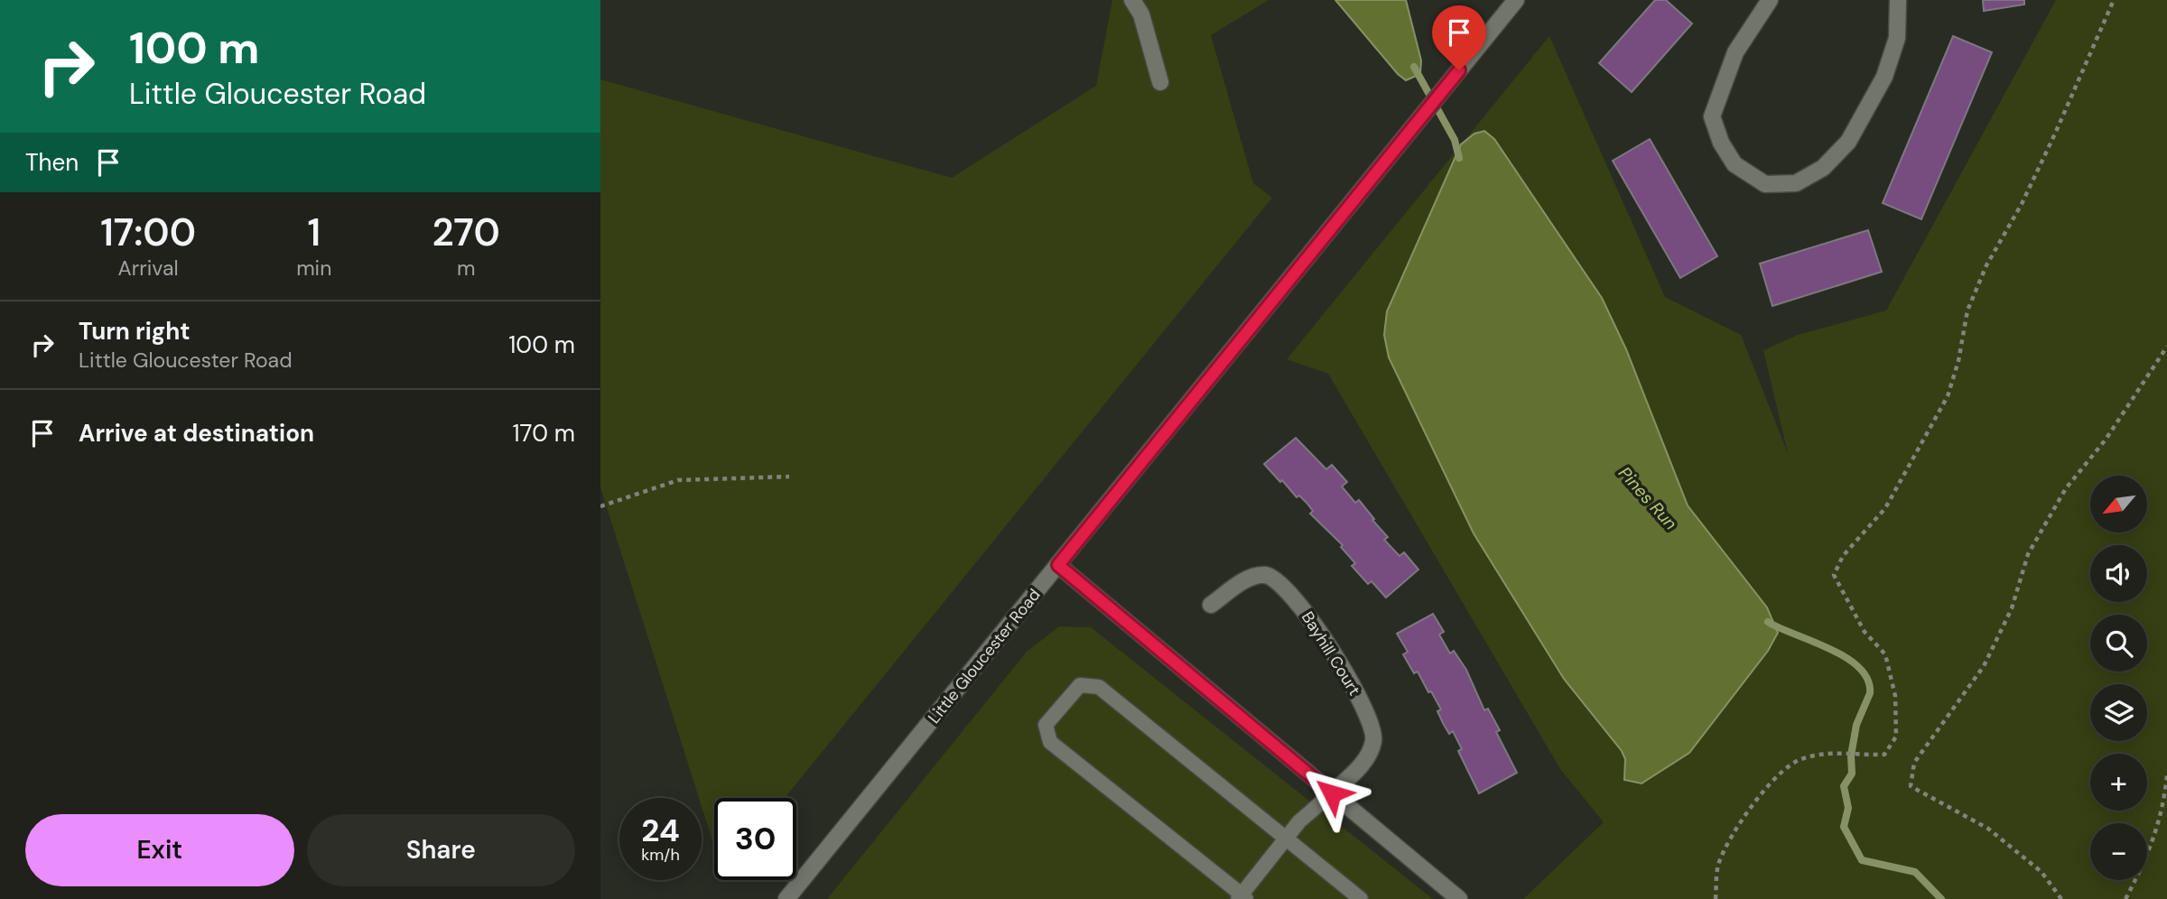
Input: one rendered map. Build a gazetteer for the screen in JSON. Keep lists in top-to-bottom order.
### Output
{
  "streets": {
    "street": ["Bayhill Court", "Little Gloucester Road"]
  },
  "water": ["Pines Run"],
  "north": "bottom left",
  "page": {
    "turn": ["100 m", "Little Gloucester Road"],
    "then": "Then",
    "eta": [
      "17:00",
      "Arrival",
      "1",
      "min",
      "270",
      "m"
    ],
    "list": [
      {
        "name": "Turn right",
        "note": "Little Gloucester Road",
        "value": "100 m"
      },
      {
        "name": "Arrive at destination",
        "value": "170 m"
      }
    ],
    "map_buttons": ["+", "−"],
    "speed": "24 km/h",
    "limit": "30",
    "buttons": ["Exit", "Share"]
  }
}
